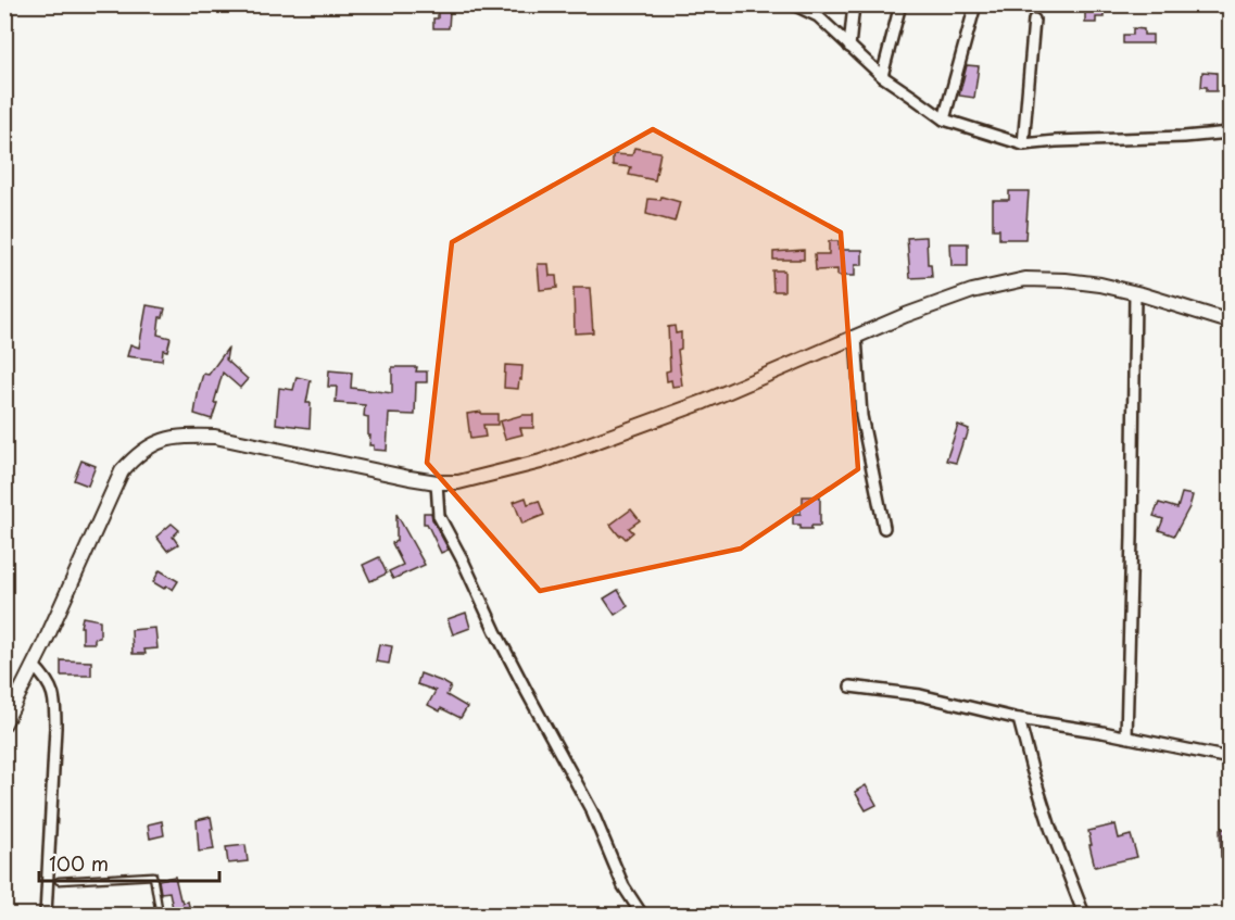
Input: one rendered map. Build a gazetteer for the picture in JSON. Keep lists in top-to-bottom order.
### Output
{
  "scale_bar": "100 m"
}
